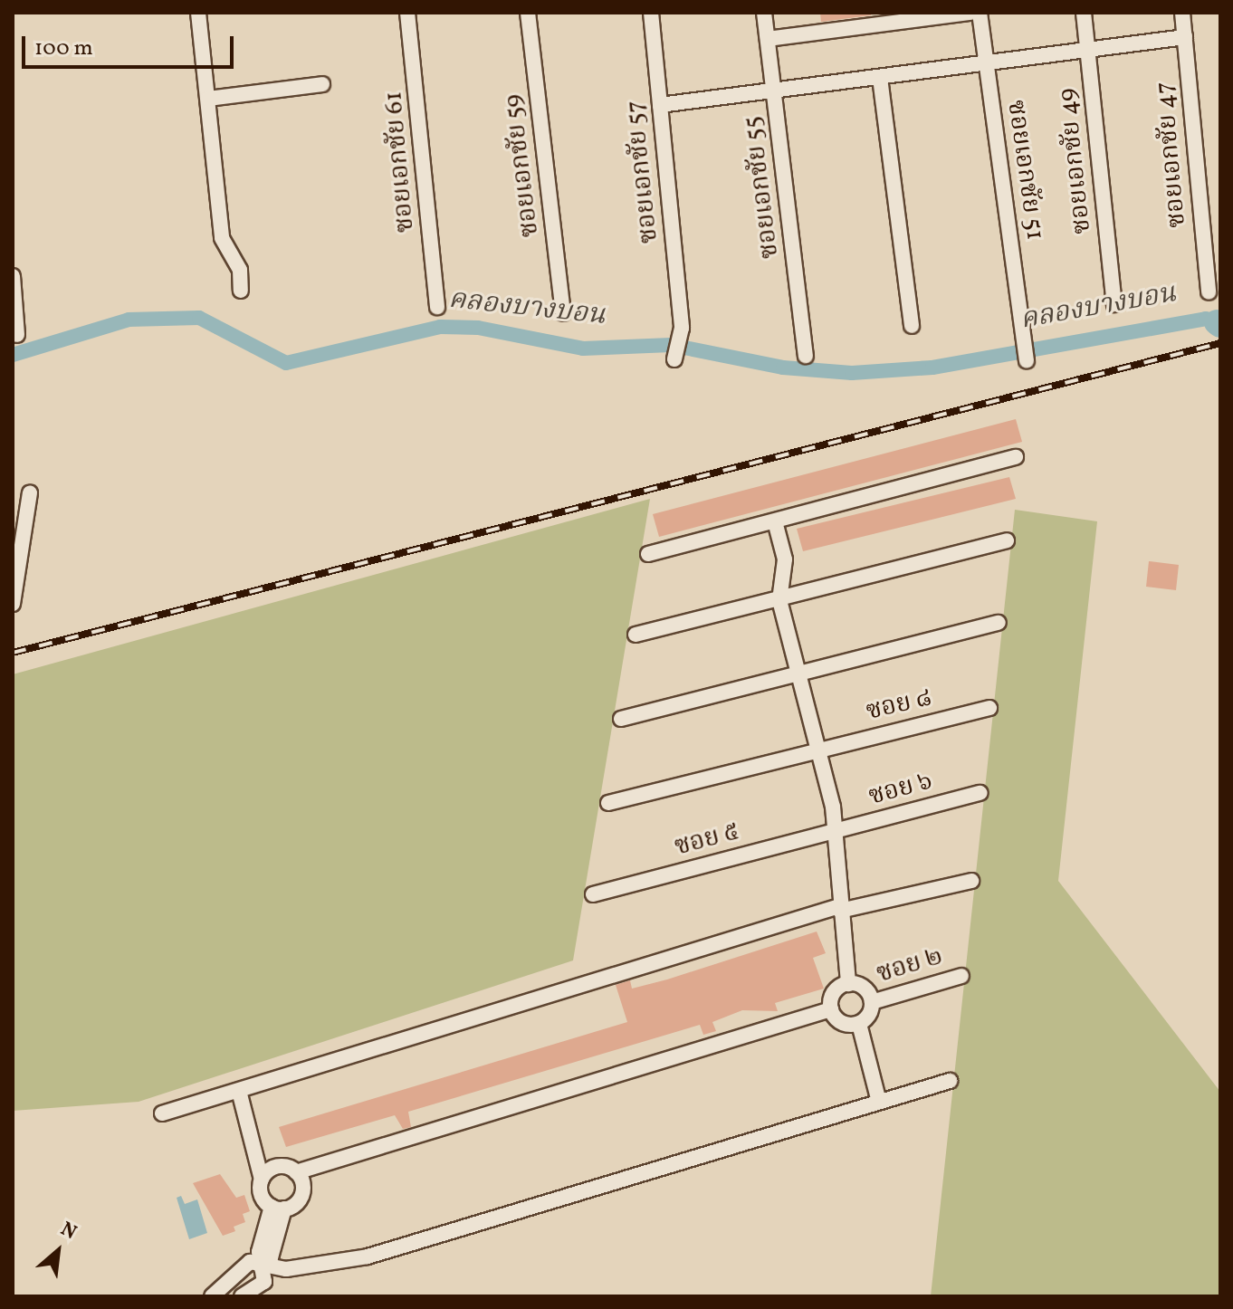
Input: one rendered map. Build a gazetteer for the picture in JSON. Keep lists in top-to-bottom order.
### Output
{
  "streets": {
    "street": [
      "ซอยเอกชัย 47",
      "ซอยเอกชัย 49",
      "ซอยเอกชัย 61",
      "ซอยเอกชัย 59",
      "ซอยเอกชัย 51",
      "ซอยเอกชัย 57",
      "ซอยเอกชัย 55",
      "ซอย ๘",
      "ซอย ๖",
      "ซอย ๕",
      "ซอย ๒"
    ]
  },
  "crossings": [
    ["ซอย ๖", "ซอย ๕"]
  ],
  "water": ["คลองบางบอน"],
  "scale_bar": "100 m",
  "north": "top right"
}
